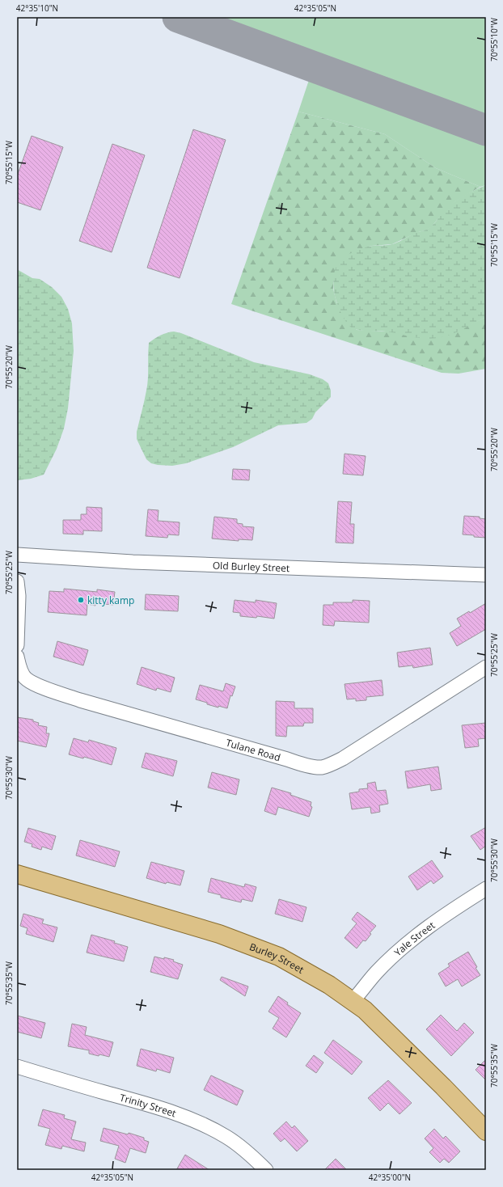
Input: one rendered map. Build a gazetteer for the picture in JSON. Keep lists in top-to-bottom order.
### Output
{
  "streets": {
    "main road": ["Burley Street"],
    "street": [
      "Old Burley Street",
      "Tulane Road",
      "Yale Street",
      "Trinity Street"
    ]
  },
  "crossings": [
    ["Yale Street", "Burley Street"]
  ],
  "places": ["kitty kamp"],
  "coordinates": [
    "42°35'10\"N",
    "42°35'05\"N",
    "70°55'10\"W",
    "70°55'15\"W",
    "70°55'20\"W",
    "70°55'25\"W",
    "70°55'30\"W",
    "70°55'35\"W",
    "42°35'00\"N"
  ]
}
